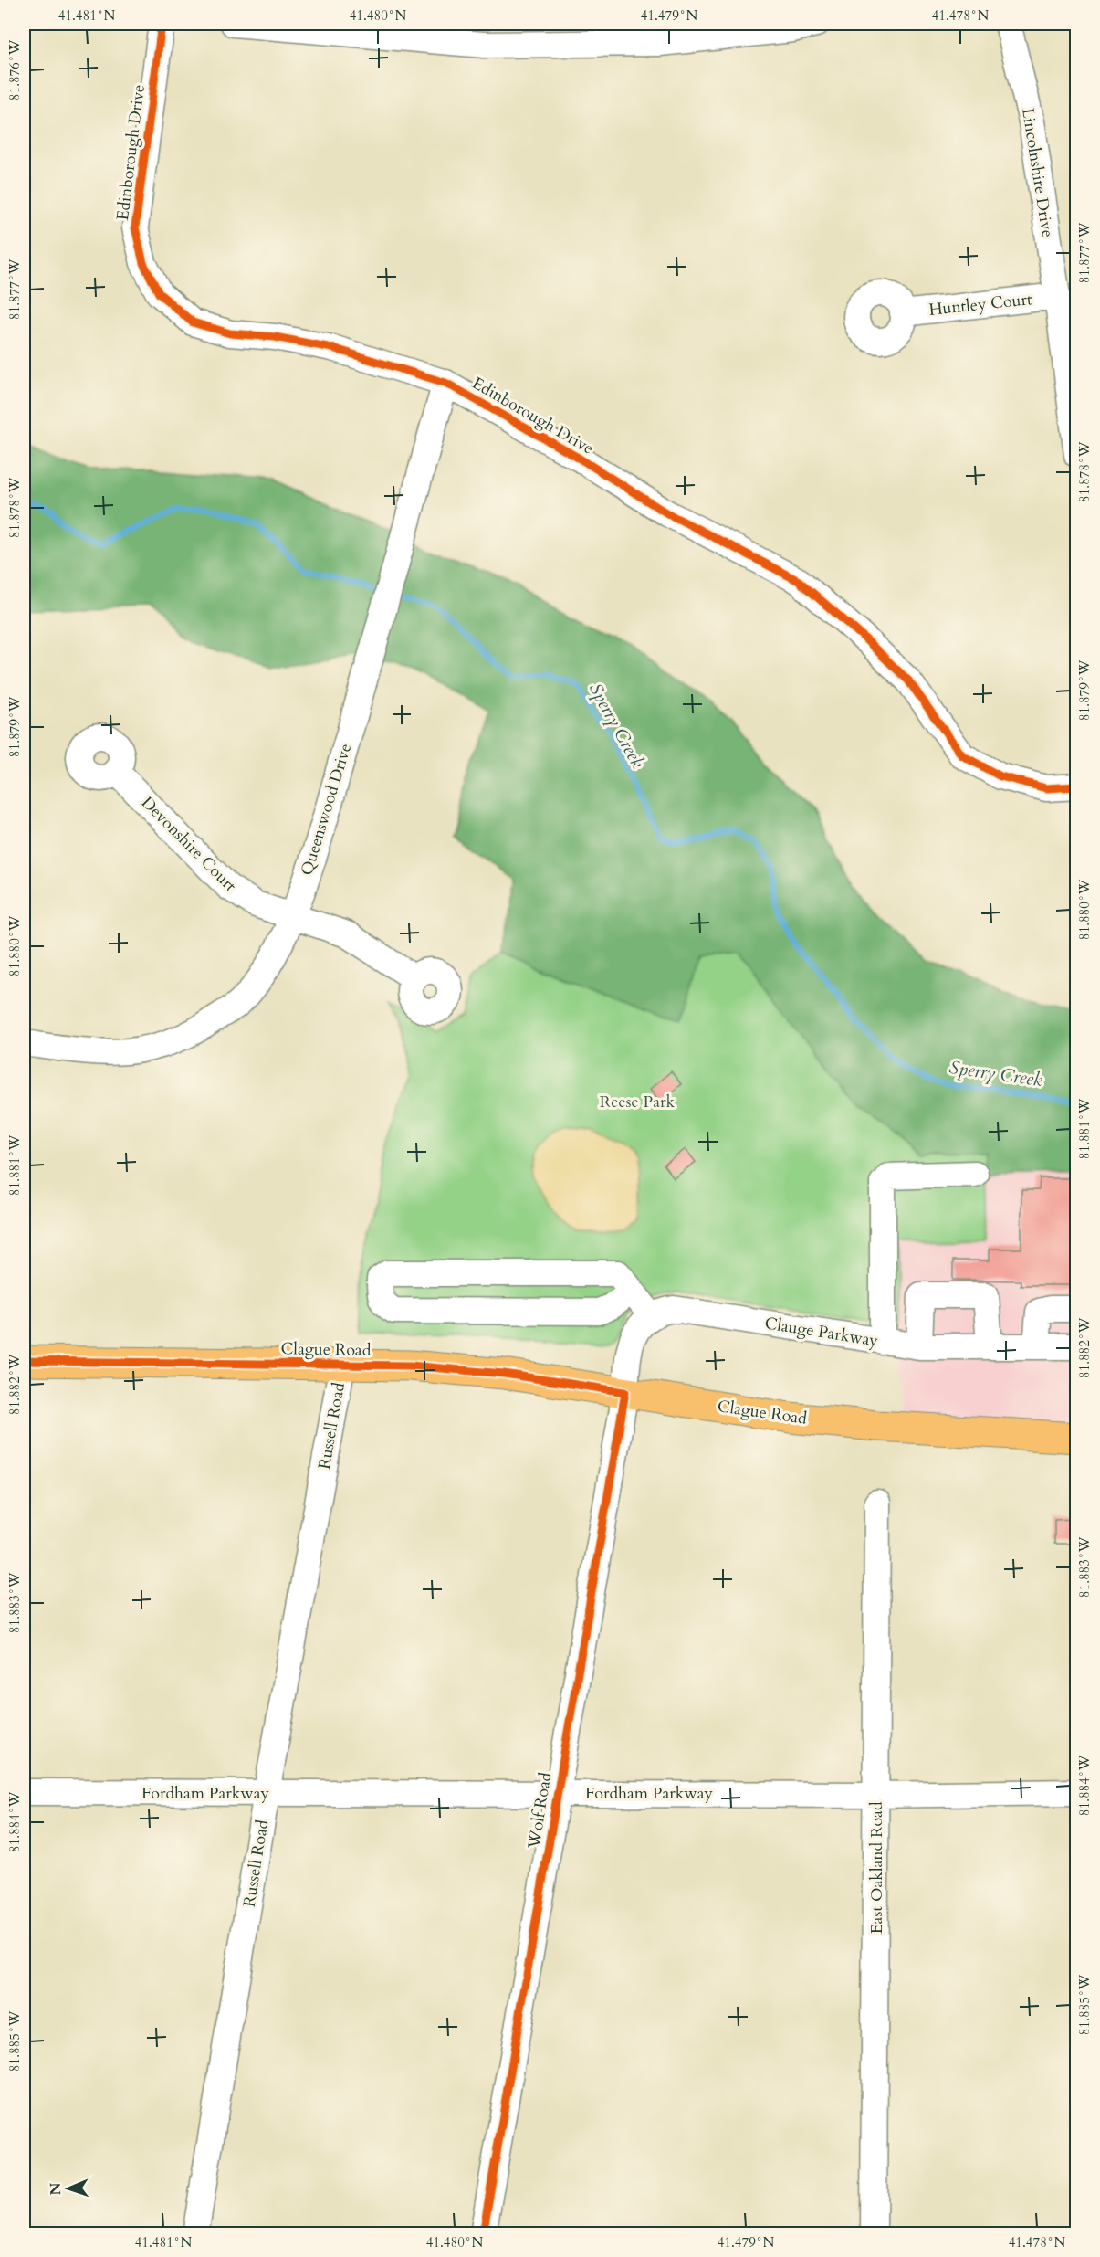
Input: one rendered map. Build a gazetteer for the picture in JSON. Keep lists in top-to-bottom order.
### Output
{
  "streets": {
    "main road": ["Clague Road"],
    "street": [
      "Edinborough Drive",
      "Lincolnshire Drive",
      "Huntley Court",
      "Queenswood Drive",
      "Devonshire Court",
      "Clauge Parkway",
      "Russell Road",
      "Fordham Parkway",
      "Wolf Road",
      "East Oakland Road"
    ]
  },
  "crossings": [
    ["Edinborough Drive", "Queenswood Drive"],
    ["Lincolnshire Drive", "Huntley Court"],
    ["Queenswood Drive", "Devonshire Court"],
    ["Clague Road", "Russell Road"],
    ["Clague Road", "Wolf Road"],
    ["Russell Road", "Fordham Parkway"],
    ["Fordham Parkway", "Wolf Road"],
    ["Fordham Parkway", "East Oakland Road"]
  ],
  "water": ["Sperry Creek"],
  "parks": ["Reese Park"],
  "north": "left",
  "coordinates": [
    "41.481°N",
    "41.480°N",
    "41.479°N",
    "41.478°N",
    "81.876°W",
    "81.877°W",
    "81.878°W",
    "81.879°W",
    "81.880°W",
    "81.881°W",
    "81.882°W",
    "81.883°W",
    "81.884°W",
    "81.885°W"
  ]
}
